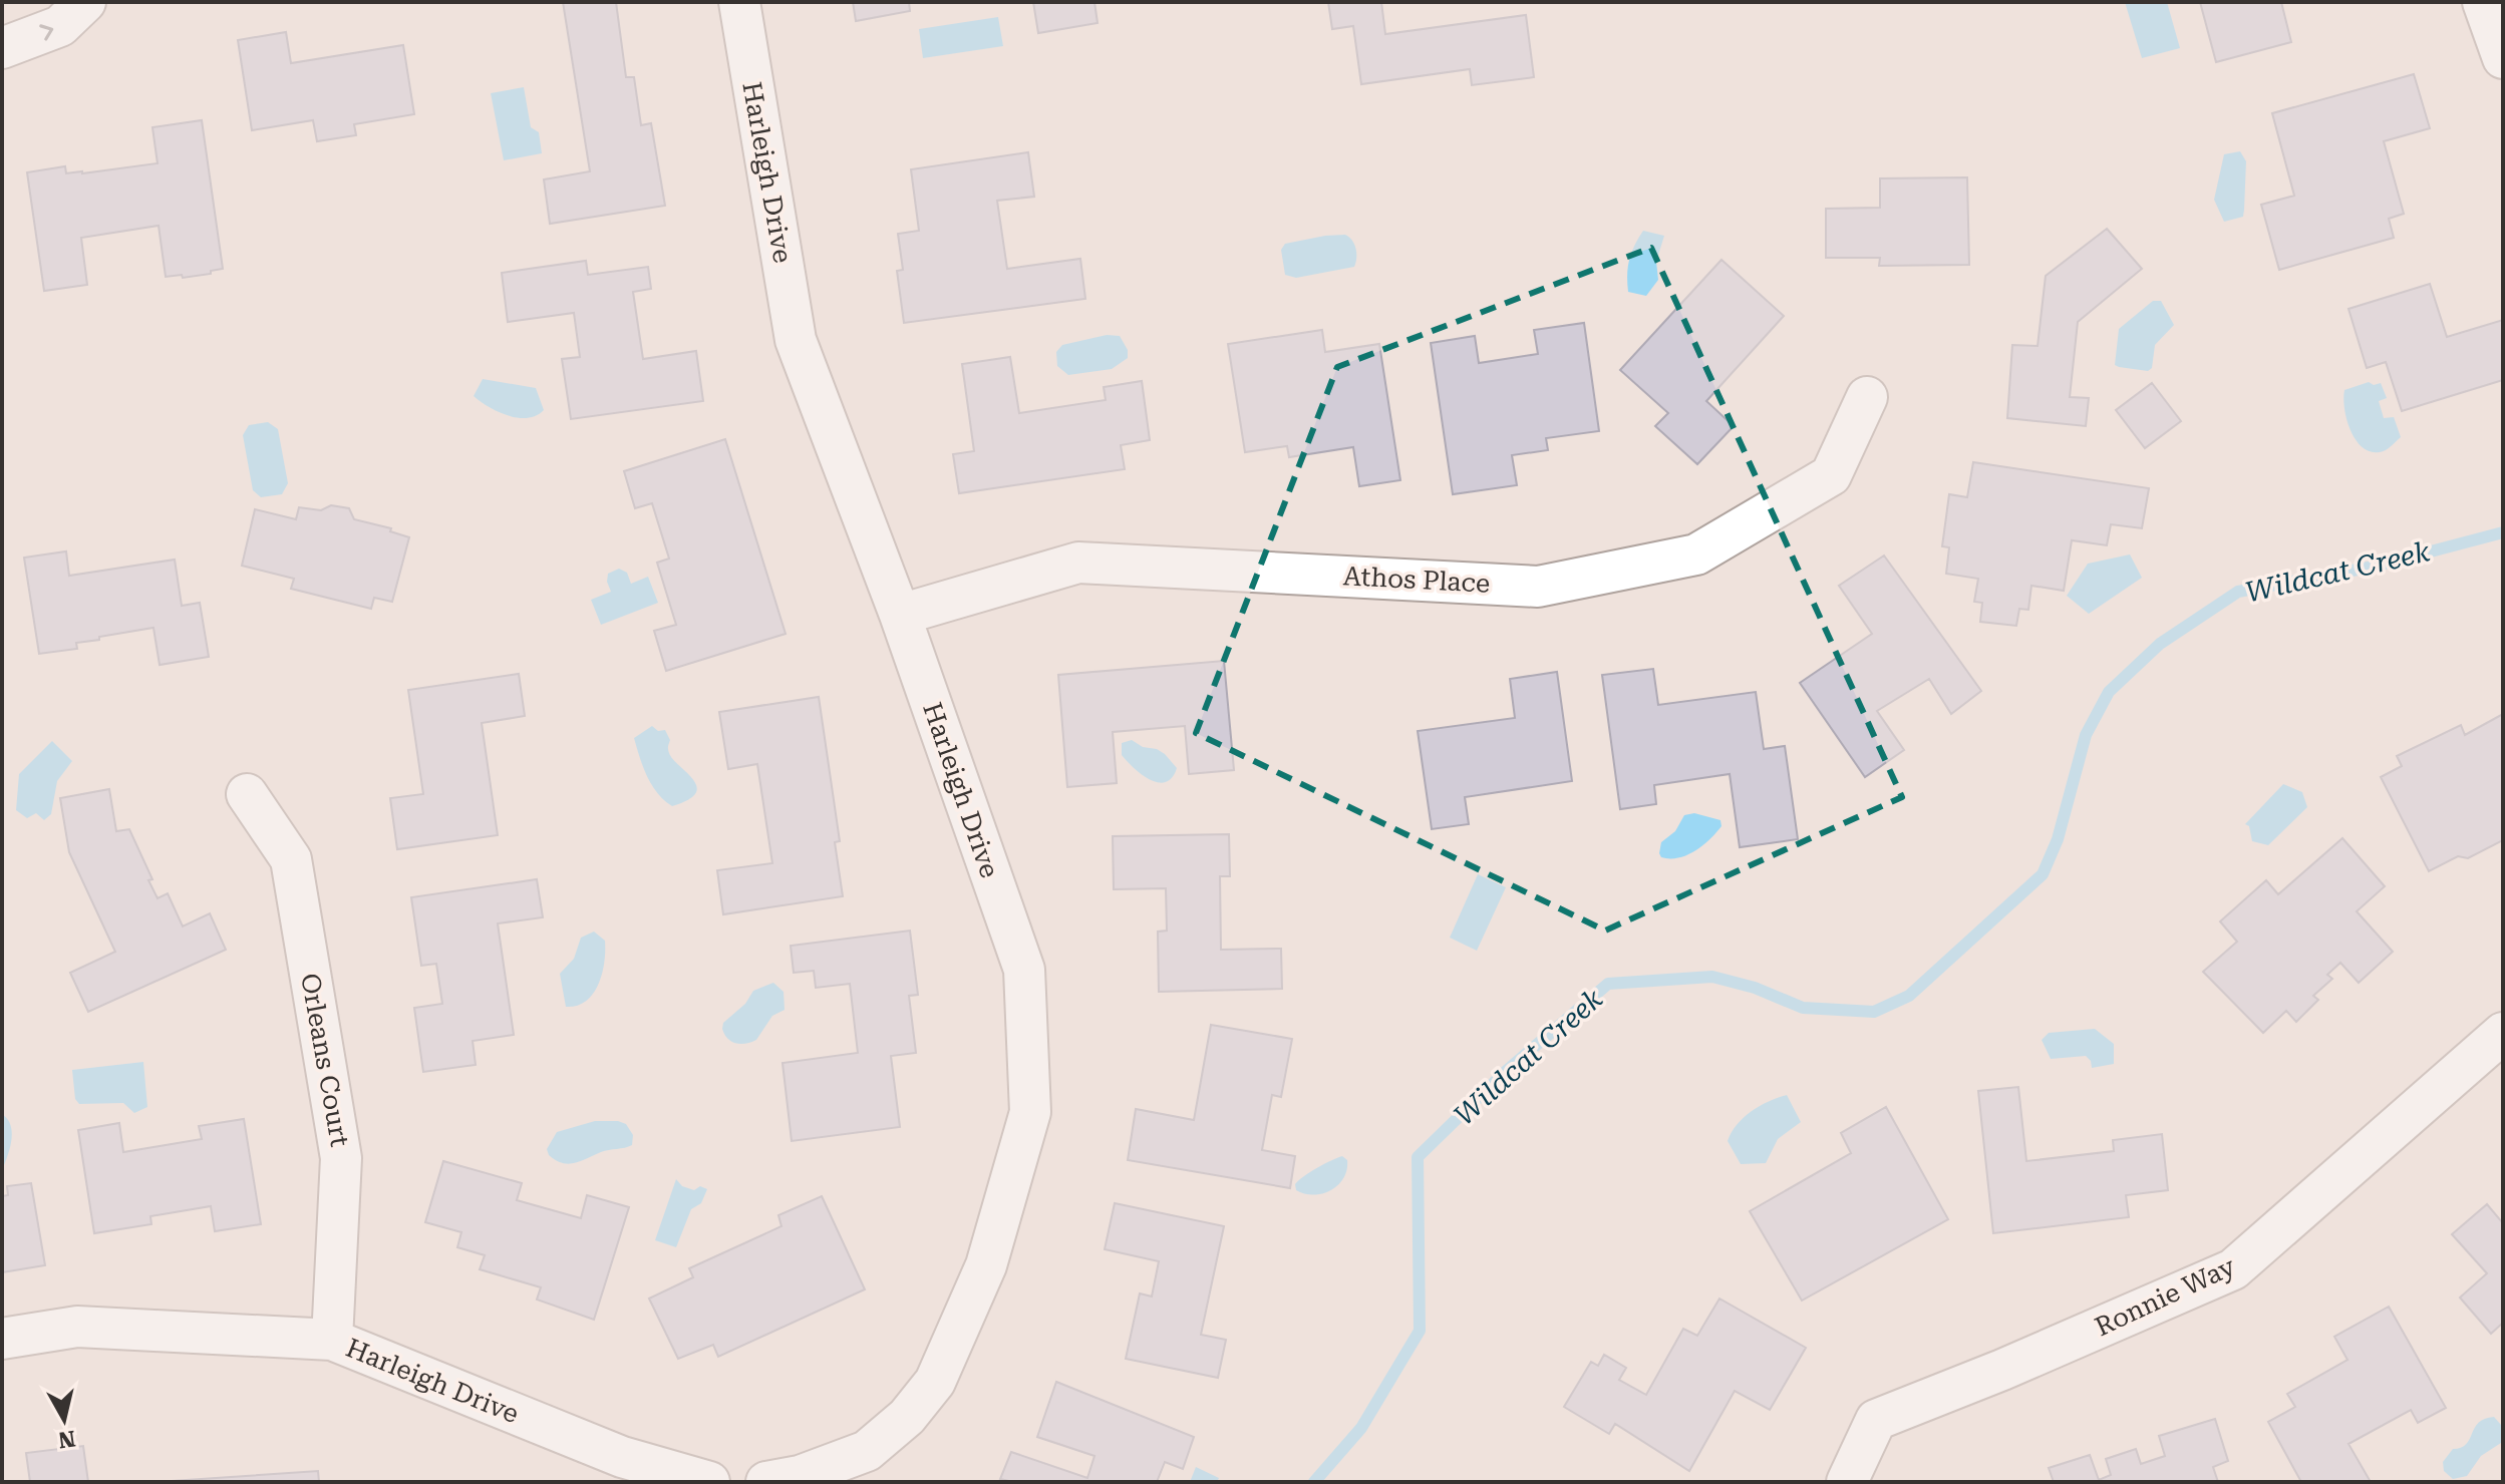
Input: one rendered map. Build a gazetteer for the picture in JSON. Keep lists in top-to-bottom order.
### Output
{
  "streets": {
    "street": [
      "Harleigh Drive",
      "Athos Place",
      "Orleans Court",
      "Ronnie Way"
    ]
  },
  "crossings": [
    ["Harleigh Drive", "Athos Place"],
    ["Harleigh Drive", "Orleans Court"]
  ],
  "water": ["Wildcat Creek"],
  "north": "bottom"
}
